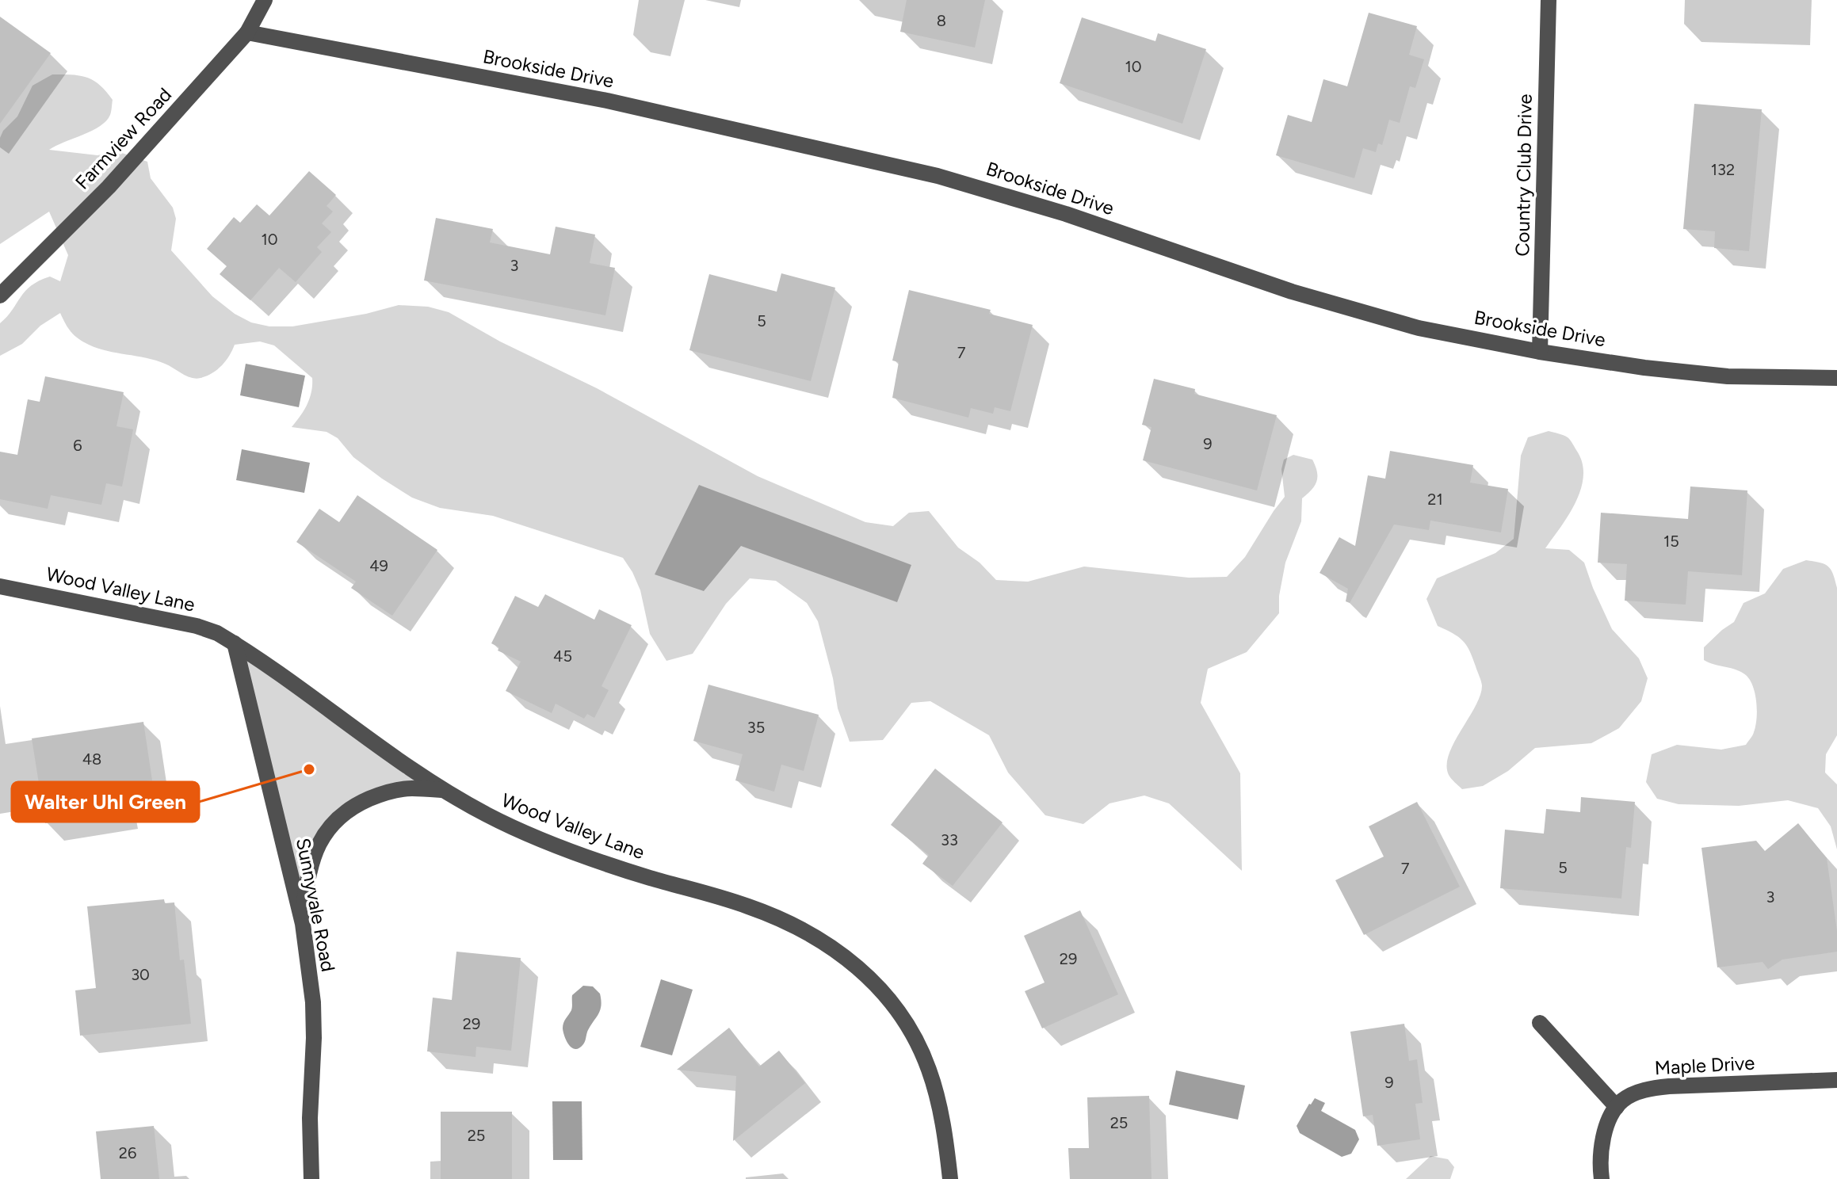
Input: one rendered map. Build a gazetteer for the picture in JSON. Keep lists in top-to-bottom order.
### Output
{
  "streets": {
    "street": [
      "Brookside Drive",
      "Farmview Road",
      "Country Club Drive",
      "Wood Valley Lane",
      "Sunnyvale Road",
      "Maple Drive"
    ]
  },
  "crossings": [
    ["Brookside Drive", "Farmview Road"],
    ["Brookside Drive", "Country Club Drive"],
    ["Wood Valley Lane", "Sunnyvale Road"]
  ],
  "places": ["Walter Uhl Green"],
  "house_numbers": [
    "8",
    "10",
    "132",
    "10",
    "3",
    "5",
    "7",
    "9",
    "6",
    "21",
    "15",
    "49",
    "45",
    "35",
    "48",
    "33",
    "5",
    "7",
    "3",
    "29",
    "30",
    "29",
    "9",
    "25",
    "25",
    "26"
  ]
}
